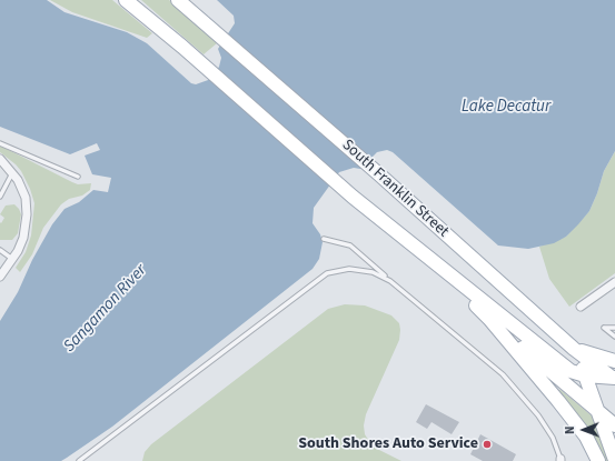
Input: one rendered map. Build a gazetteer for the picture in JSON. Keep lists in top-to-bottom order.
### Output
{
  "streets": {
    "main road": ["South Franklin Street"]
  },
  "water": ["Lake Decatur", "Sangamon River"],
  "places": ["South Shores Auto Service"],
  "north": "left"
}
